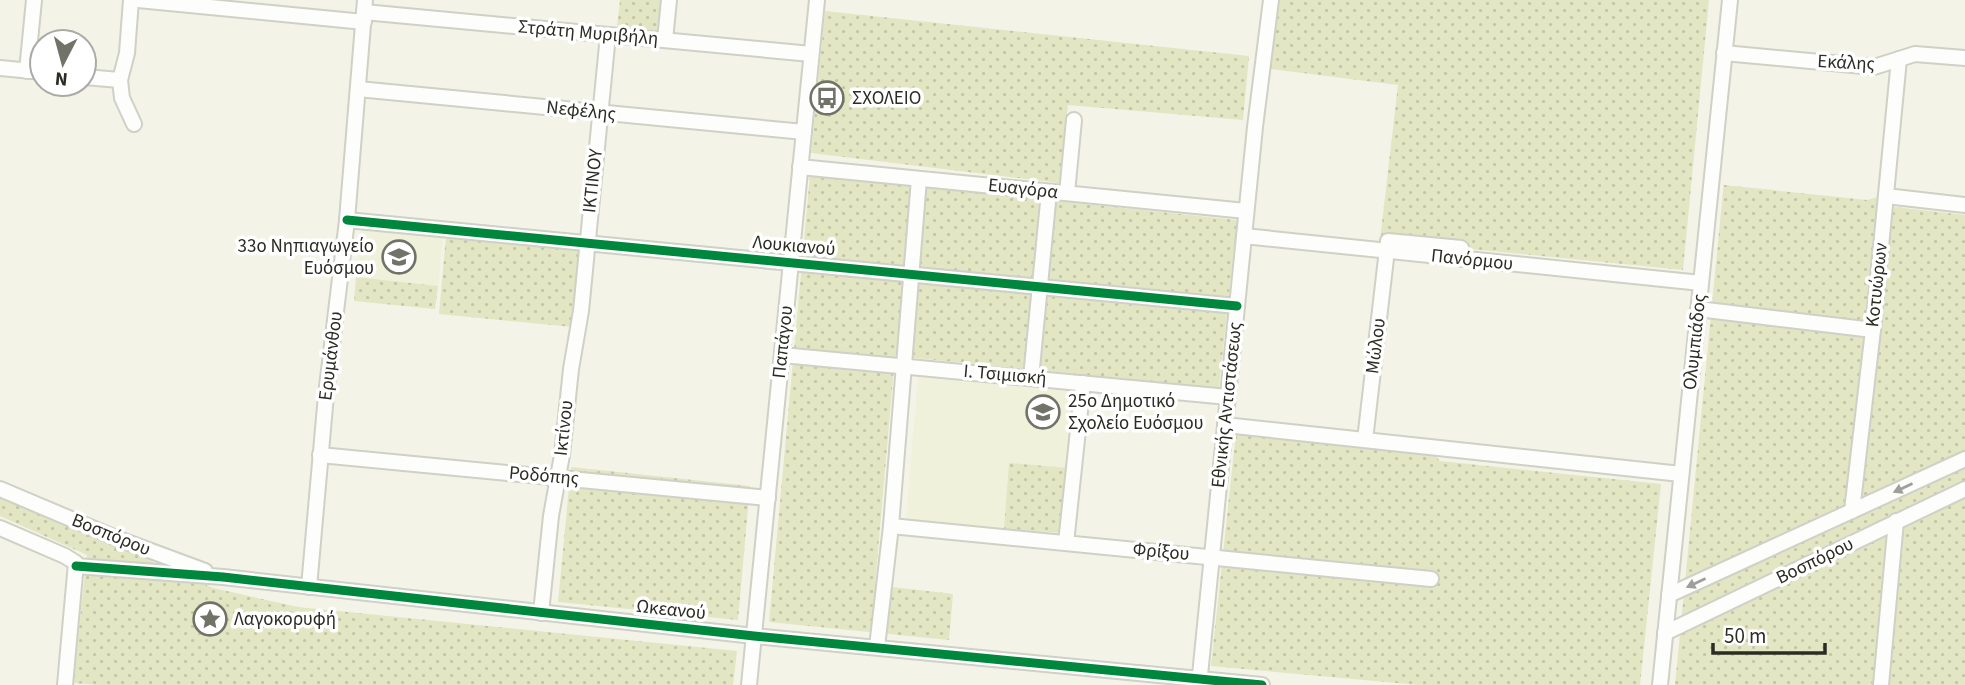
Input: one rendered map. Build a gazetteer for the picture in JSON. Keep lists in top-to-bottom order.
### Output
{
  "streets": {
    "street": [
      "Στράτη Μυριβήλη",
      "Εκάλης",
      "Νεφέλης",
      "ΙΚΤΙΝΟΥ",
      "Ευαγόρα",
      "Λουκιανού",
      "Πανόρμου",
      "Κοτυώρων",
      "Παπάγου",
      "Ολυμπιάδος",
      "Μώλου",
      "Ερυμάνθου",
      "Ι. Τσιμισκή",
      "Εθνικής Αντιστάσεως",
      "Ικτίνου",
      "Ροδόπης",
      "Βοσπόρου",
      "Φρίξου",
      "Ωκεανού"
    ]
  },
  "crossings": [
    ["Στράτη Μυριβήλη", "ΙΚΤΙΝΟΥ"],
    ["Στράτη Μυριβήλη", "Παπάγου"],
    ["Στράτη Μυριβήλη", "Ερυμάνθου"],
    ["Εκάλης", "Κοτυώρων"],
    ["Εκάλης", "Ολυμπιάδος"],
    ["Νεφέλης", "ΙΚΤΙΝΟΥ"],
    ["Νεφέλης", "Παπάγου"],
    ["Νεφέλης", "Ερυμάνθου"],
    ["ΙΚΤΙΝΟΥ", "Λουκιανού"],
    ["ΙΚΤΙΝΟΥ", "Ικτίνου"],
    ["Ευαγόρα", "Παπάγου"],
    ["Ευαγόρα", "Εθνικής Αντιστάσεως"],
    ["Λουκιανού", "Παπάγου"],
    ["Λουκιανού", "Ερυμάνθου"],
    ["Λουκιανού", "Εθνικής Αντιστάσεως"],
    ["Λουκιανού", "Ικτίνου"],
    ["Πανόρμου", "Ολυμπιάδος"],
    ["Πανόρμου", "Μώλου"],
    ["Πανόρμου", "Εθνικής Αντιστάσεως"],
    ["Κοτυώρων", "Βοσπόρου"],
    ["Παπάγου", "Ι. Τσιμισκή"],
    ["Παπάγου", "Ροδόπης"],
    ["Παπάγου", "Ωκεανού"],
    ["Ολυμπιάδος", "Βοσπόρου"],
    ["Ερυμάνθου", "Ροδόπης"],
    ["Ερυμάνθου", "Ωκεανού"],
    ["Ι. Τσιμισκή", "Εθνικής Αντιστάσεως"],
    ["Εθνικής Αντιστάσεως", "Φρίξου"],
    ["Εθνικής Αντιστάσεως", "Ωκεανού"],
    ["Ικτίνου", "Ροδόπης"],
    ["Ικτίνου", "Ωκεανού"],
    ["Βοσπόρου", "Ωκεανού"]
  ],
  "places": {
    "bus stop": ["ΣΧΟΛΕΙΟ"],
    "school or university": ["33ο Νηπιαγωγείο Ευόσμου", "25ο Δημοτικό Σχολείο Ευόσμου"],
    "place": ["Λαγοκορυφή"]
  },
  "scale_bar": "50 m",
  "north": "bottom"
}
